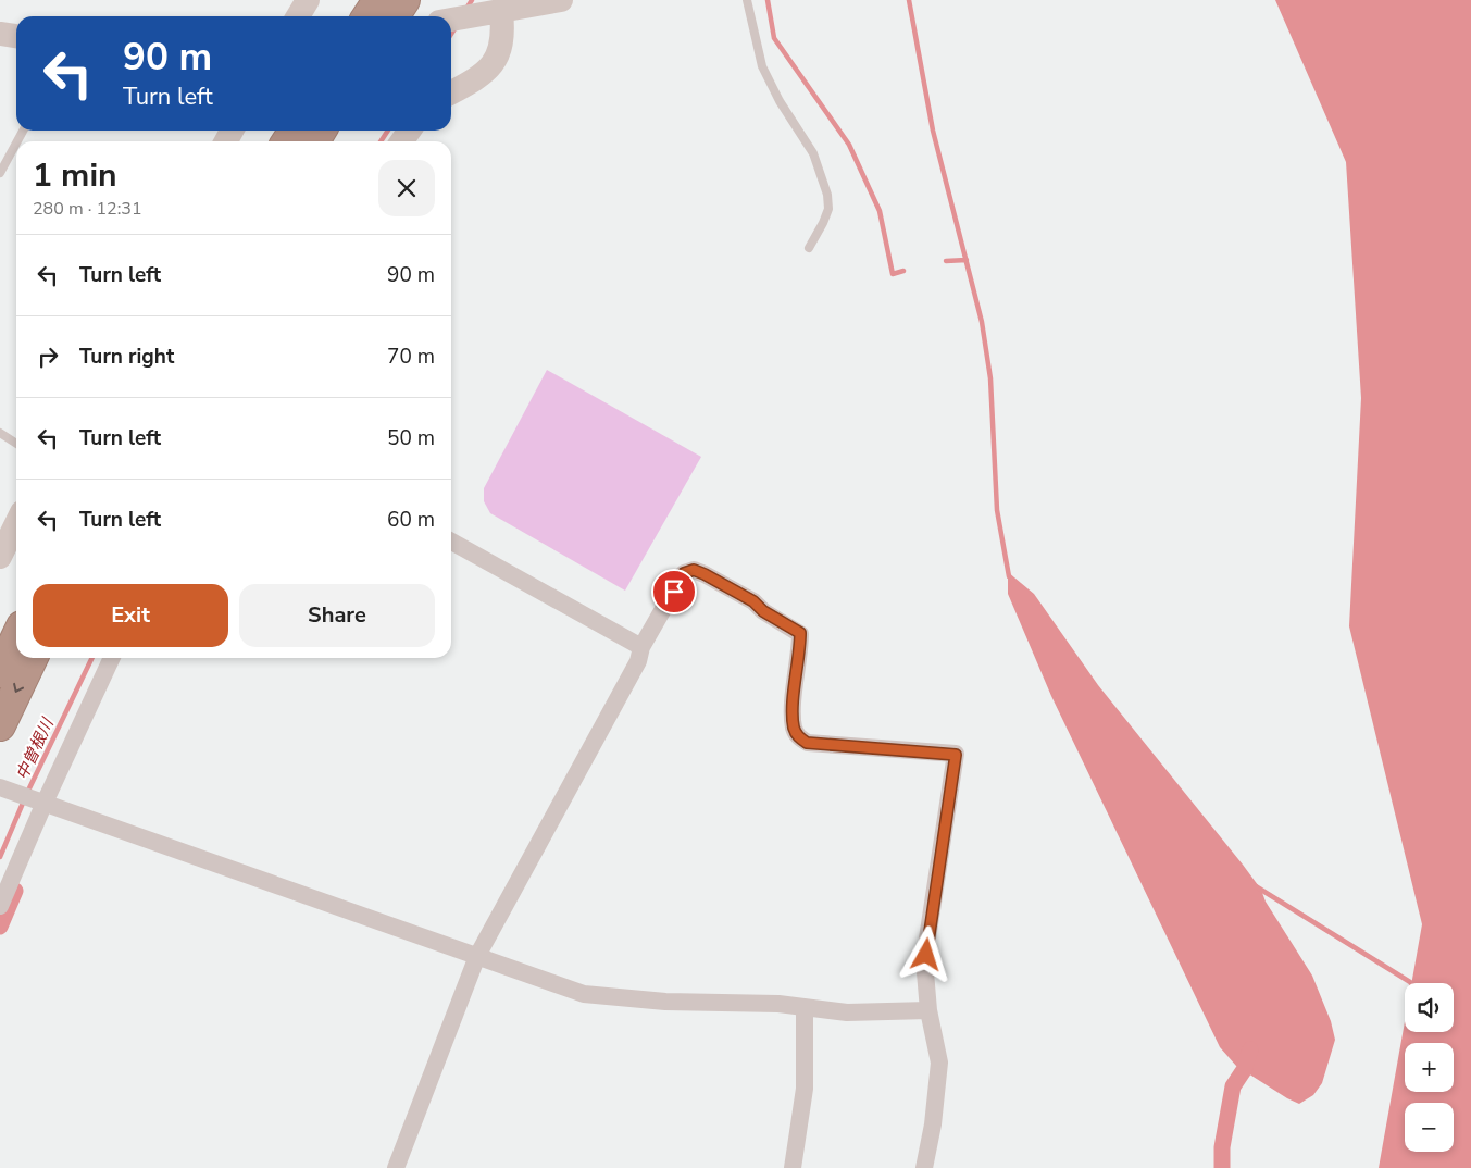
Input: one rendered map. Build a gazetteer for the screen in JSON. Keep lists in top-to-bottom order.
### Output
{
  "water": ["中曽根川"],
  "page": {
    "turn": ["90 m", "Turn left"],
    "heading": ["1 min", "280 m · 12:31"],
    "list": [
      {
        "name": "Turn left",
        "value": "90 m"
      },
      {
        "name": "Turn right",
        "value": "70 m"
      },
      {
        "name": "Turn left",
        "value": "50 m"
      },
      {
        "name": "Turn left",
        "value": "60 m"
      }
    ],
    "buttons": ["Exit", "Share"],
    "map_buttons": ["+", "−"]
  }
}
